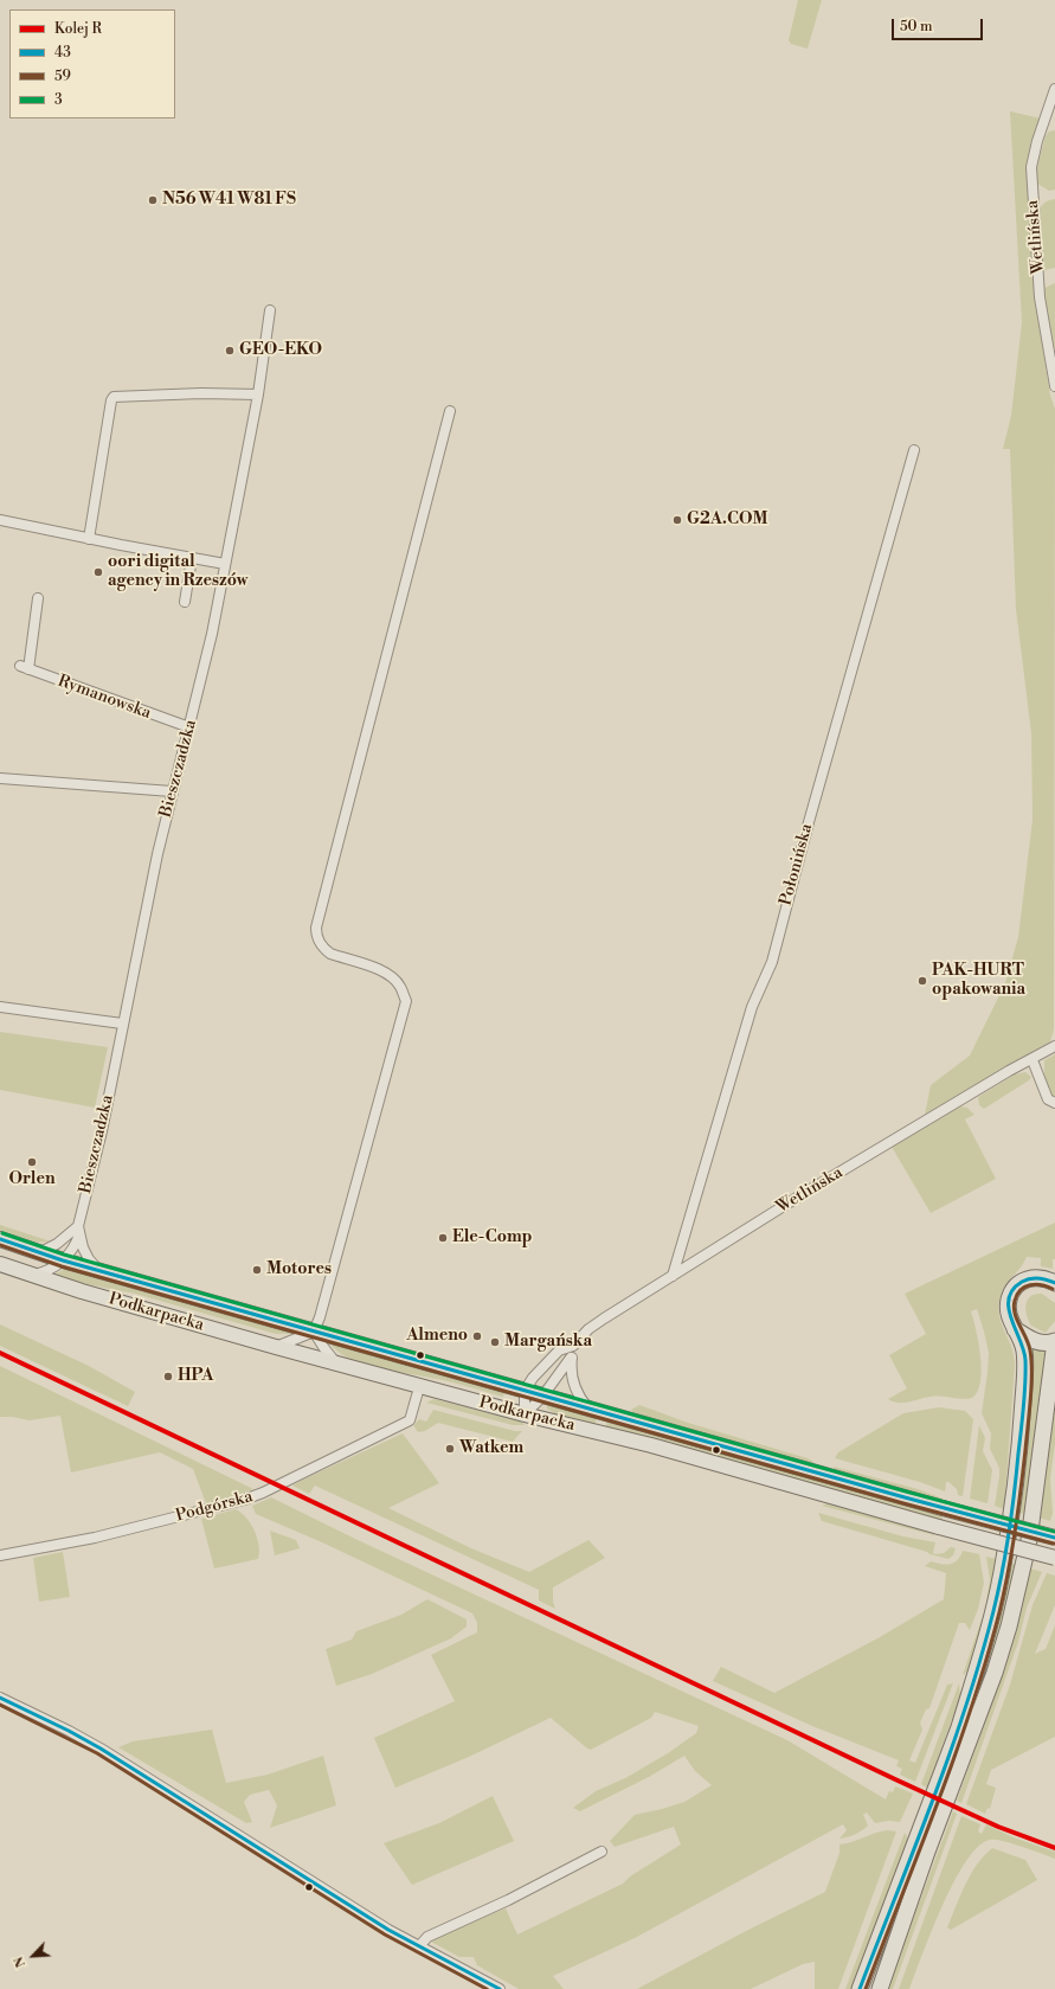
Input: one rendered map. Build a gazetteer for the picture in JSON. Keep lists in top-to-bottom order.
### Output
{
  "streets": {
    "main road": ["Podkarpacka"],
    "street": [
      "Wetlińska",
      "Rymanowska",
      "Bieszczadzka",
      "Połonińska",
      "Podgórska"
    ]
  },
  "crossings": [
    ["Wetlińska", "Połonińska"],
    ["Wetlińska", "Podkarpacka"],
    ["Rymanowska", "Bieszczadzka"],
    ["Bieszczadzka", "Podkarpacka"],
    ["Podkarpacka", "Podgórska"]
  ],
  "places": [
    "N56 W41 W81 FS",
    "GEO-EKO",
    "G2A.COM",
    "oori digital agency in Rzeszów",
    "PAK-HURT opakowania",
    "Orlen",
    "Ele-Comp",
    "Motores",
    "Almeno",
    "Margańska",
    "HPA",
    "Watkem"
  ],
  "lines": [
    "transit line 3",
    "transit line 43",
    "transit line 59",
    "rail line R"
  ],
  "legend": [
    "Kolej R",
    "43",
    "59",
    "3"
  ],
  "scale_bar": "50 m",
  "north": "bottom left"
}
